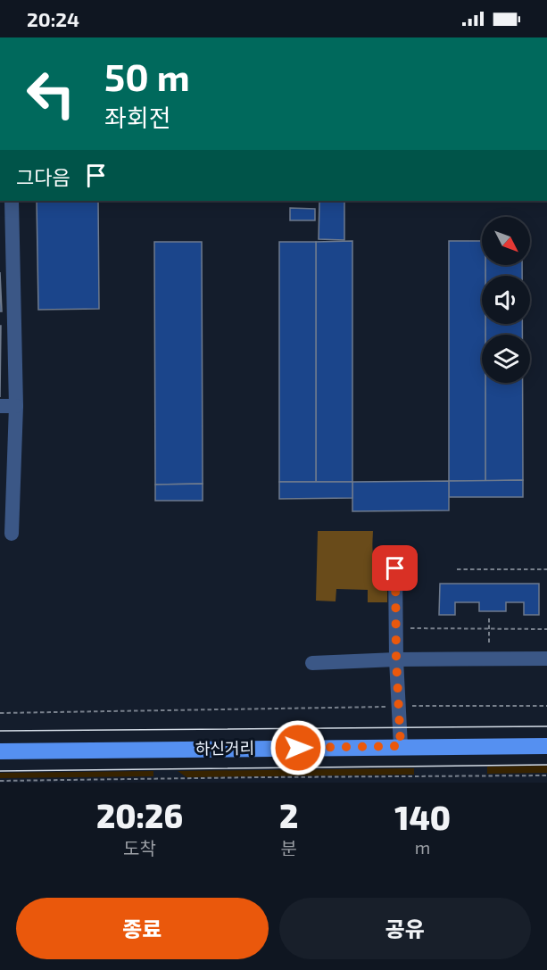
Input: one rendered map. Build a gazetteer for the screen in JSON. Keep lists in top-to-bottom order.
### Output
{
  "streets": {
    "main road": ["하신거리"]
  },
  "north": "bottom right",
  "page": {
    "status": "20:24",
    "turn": ["50 m", "좌회전"],
    "then": "그다음",
    "eta": [
      "20:26",
      "도착",
      "2",
      "분",
      "140",
      "m"
    ],
    "buttons": ["종료", "공유"]
  }
}
